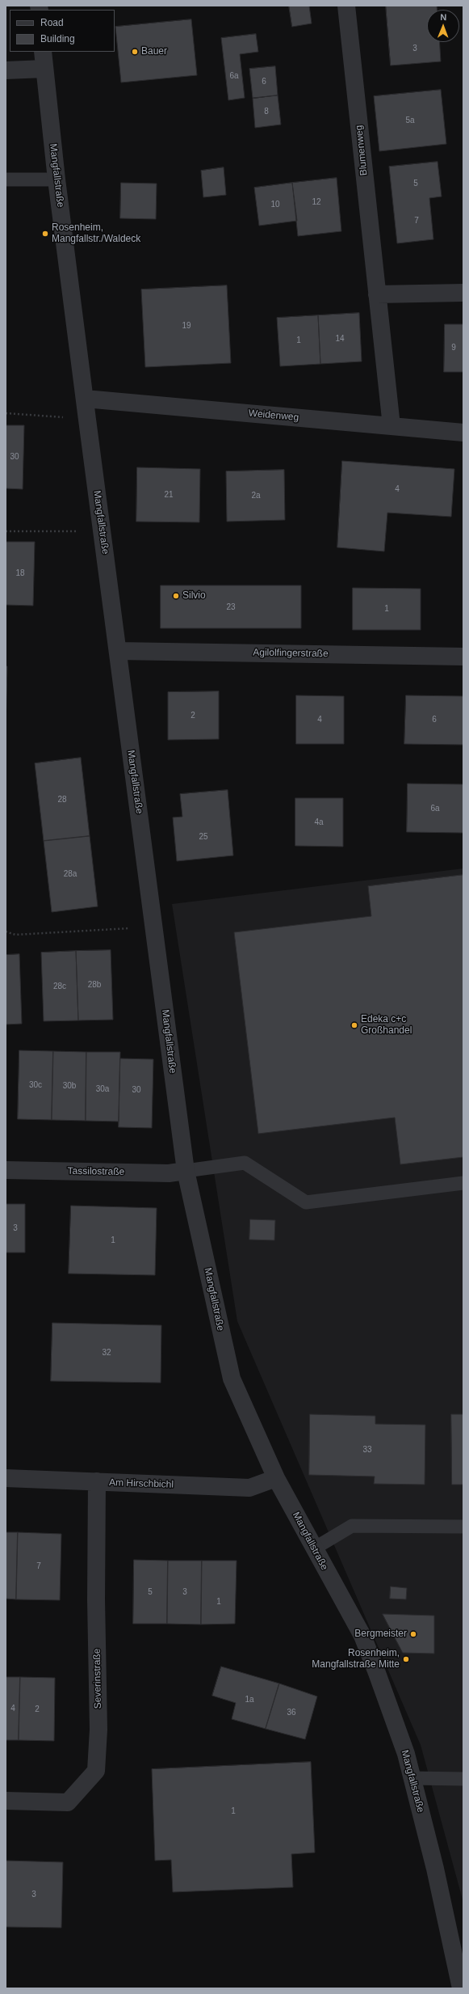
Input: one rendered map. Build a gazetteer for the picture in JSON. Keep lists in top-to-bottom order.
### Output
{
  "streets": {
    "street": [
      "Blumenweg",
      "Mangfallstraße",
      "Weidenweg",
      "Agilolfingerstraße",
      "Tassilostraße",
      "Am Hirschbichl",
      "Severinstraße"
    ]
  },
  "crossings": [
    ["Blumenweg", "Weidenweg"],
    ["Mangfallstraße", "Weidenweg"],
    ["Mangfallstraße", "Agilolfingerstraße"],
    ["Mangfallstraße", "Tassilostraße"],
    ["Mangfallstraße", "Am Hirschbichl"],
    ["Am Hirschbichl", "Severinstraße"]
  ],
  "places": [
    "Bauer",
    "Rosenheim, Mangfallstr./Waldeck",
    "Silvio",
    "Edeka c+c Großhandel",
    "Bergmeister",
    "Rosenheim, Mangfallstraße Mitte"
  ],
  "house_numbers": [
    "3",
    "6a",
    "6",
    "8",
    "5a",
    "5",
    "12",
    "10",
    "7",
    "19",
    "14",
    "1",
    "9",
    "30",
    "4",
    "21",
    "2a",
    "18",
    "23",
    "1",
    "2",
    "4",
    "6",
    "28",
    "6a",
    "4a",
    "25",
    "28a",
    "28b",
    "28c",
    "30c",
    "30b",
    "30a",
    "30",
    "3",
    "1",
    "32",
    "33",
    "7",
    "5",
    "3",
    "1",
    "1a",
    "4",
    "2",
    "36",
    "1",
    "3"
  ],
  "legend": ["Road", "Building"],
  "north": "top"
}
